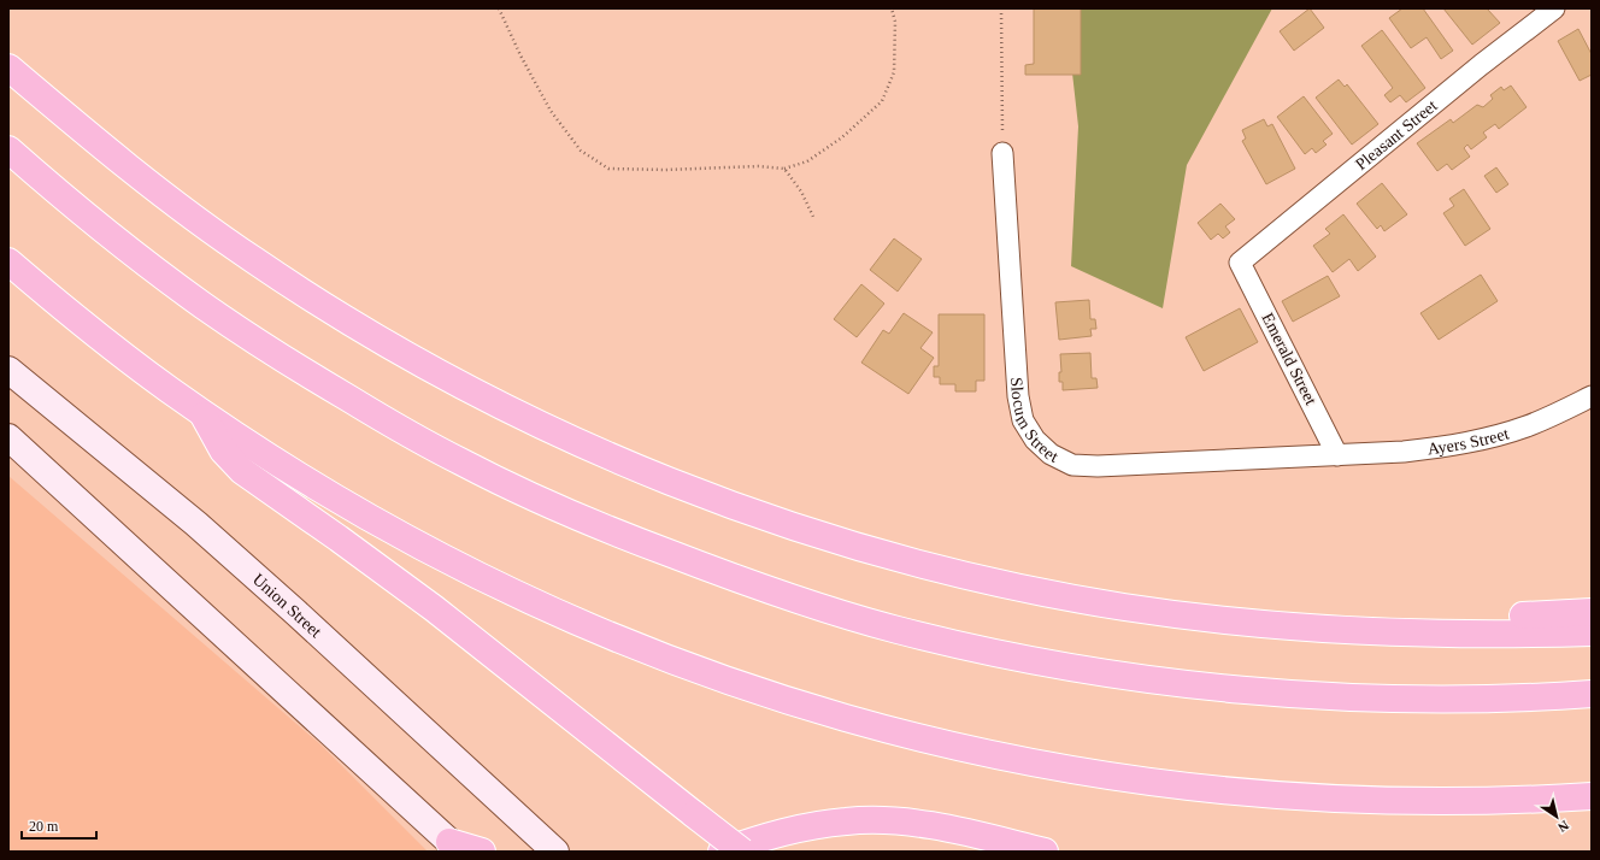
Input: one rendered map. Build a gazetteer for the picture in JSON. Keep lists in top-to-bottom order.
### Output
{
  "streets": {
    "main road": ["Union Street"],
    "street": [
      "Pleasant Street",
      "Emerald Street",
      "Slocum Street",
      "Ayers Street"
    ]
  },
  "crossings": [
    ["Pleasant Street", "Emerald Street"],
    ["Emerald Street", "Slocum Street"],
    ["Emerald Street", "Ayers Street"],
    ["Slocum Street", "Ayers Street"]
  ],
  "scale_bar": "20 m",
  "north": "bottom right"
}
